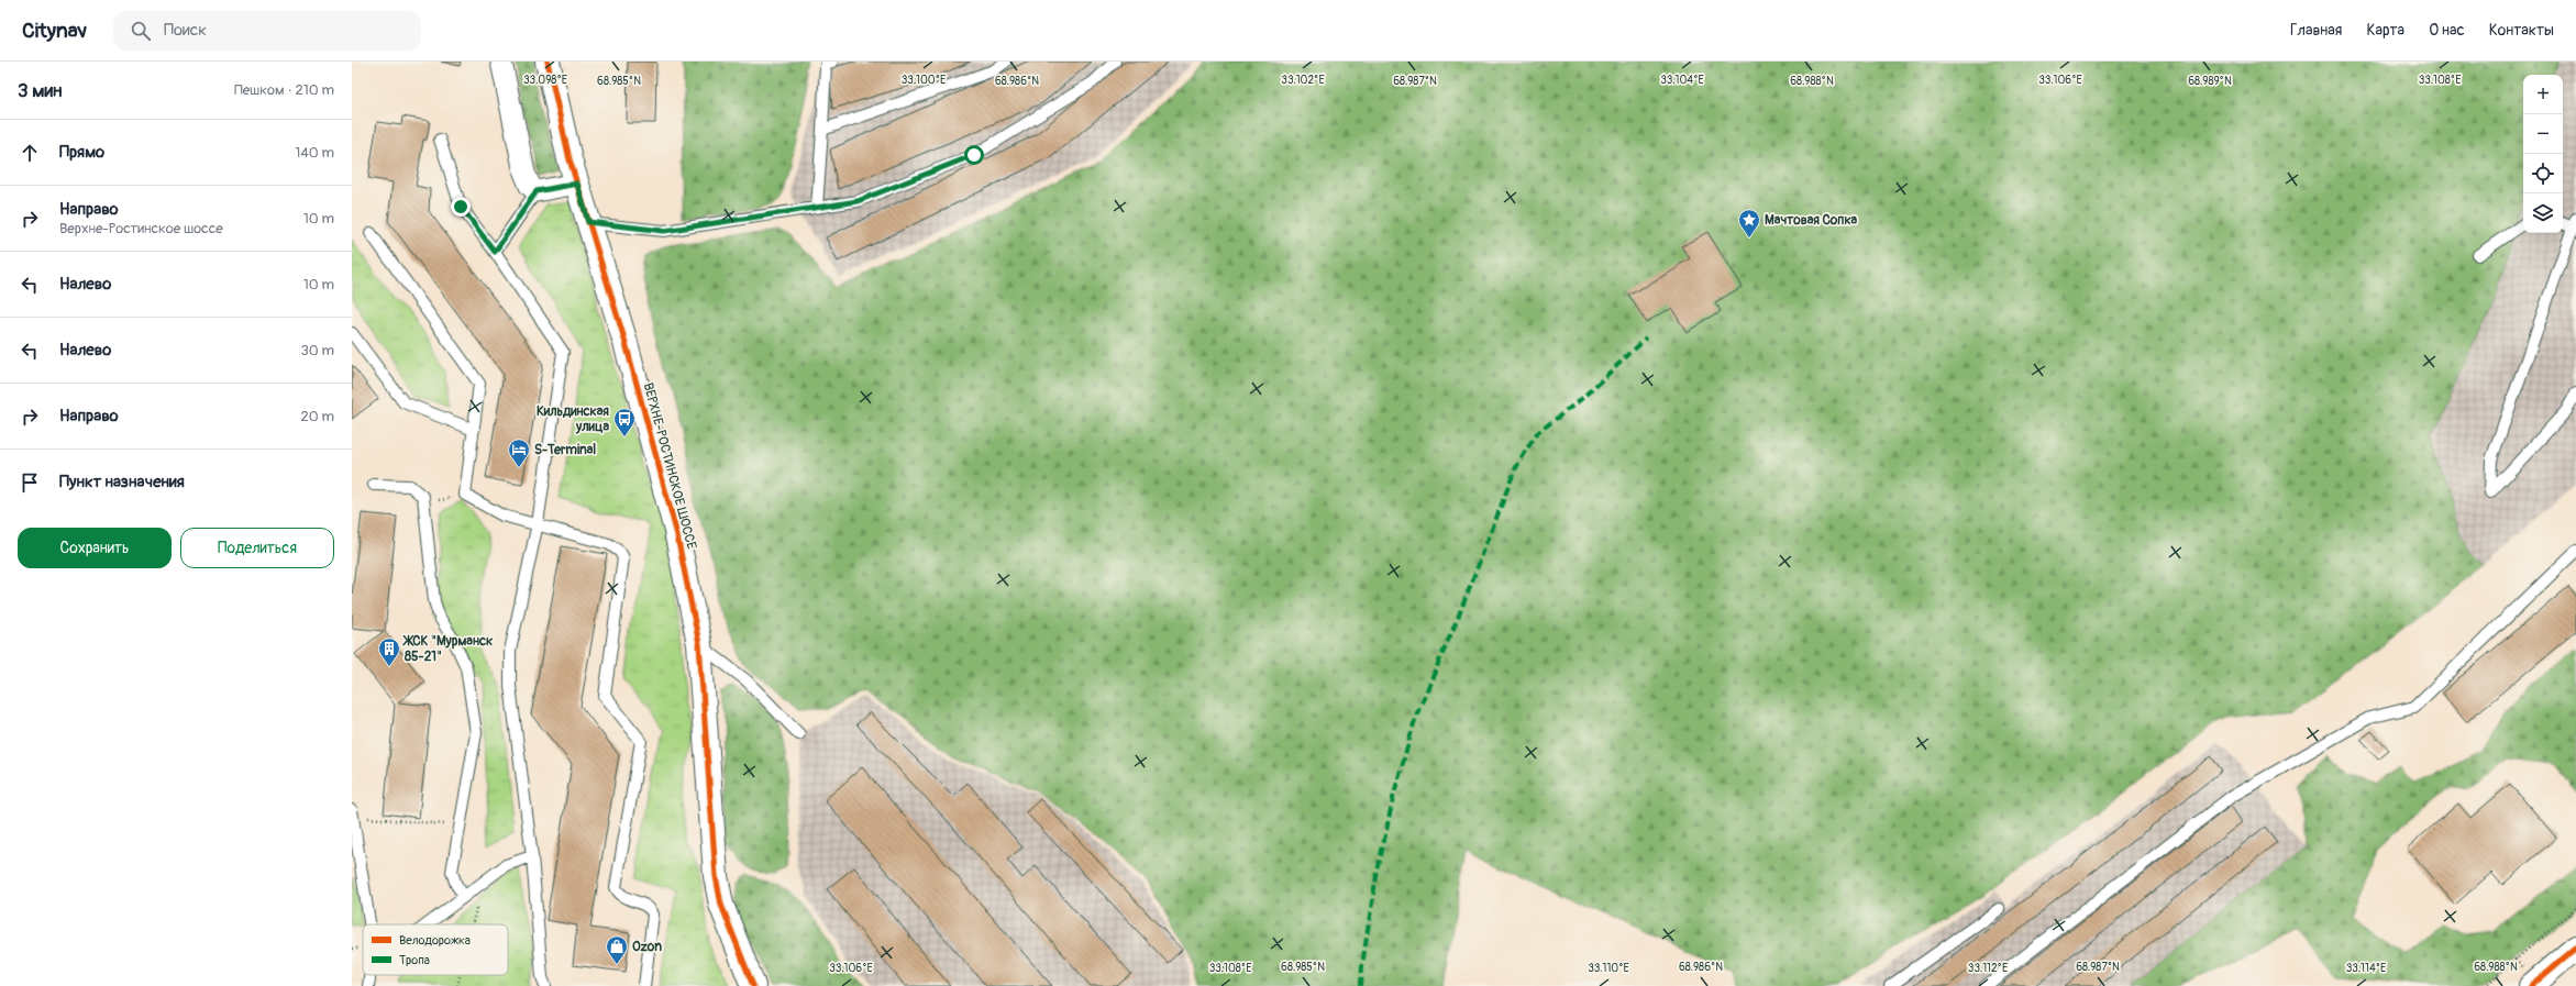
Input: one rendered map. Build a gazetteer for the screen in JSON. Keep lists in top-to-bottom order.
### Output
{
  "streets": {
    "street": ["ВЕРХНЕ-РОСТИНСКОЕ ШОССЕ"]
  },
  "places": {
    "place": ["Мачтовая Сопка"],
    "bus stop": ["Кильдинская улица"],
    "hotel": ["S-Terminal"],
    "building": ["ЖСК \"Мурманск 85-21\""],
    "shop": ["Ozon"]
  },
  "legend": ["Велодорожка", "Тропа"],
  "page": {
    "header": "Citynav",
    "search": "Поиск",
    "nav": [
      "Главная",
      "Карта",
      "О нас",
      "Контакты"
    ],
    "heading": ["3 мин", "Пешком · 210 m"],
    "map_buttons": ["+", "−"],
    "list": [
      ["Прямо", "140 m"],
      ["Направо", "Верхне-Ростинское шоссе", "10 m"],
      ["Налево", "10 m"],
      ["Налево", "30 m"],
      ["Направо", "20 m"],
      "Пункт назначения"
    ],
    "buttons": ["Сохранить", "Поделиться"]
  },
  "coordinates": [
    "33.098°E",
    "33.100°E",
    "33.102°E",
    "33.104°E",
    "33.106°E",
    "33.108°E",
    "68.985°N",
    "68.986°N",
    "68.987°N",
    "68.988°N",
    "68.989°N",
    "33.110°E",
    "33.112°E",
    "33.114°E"
  ]
}
